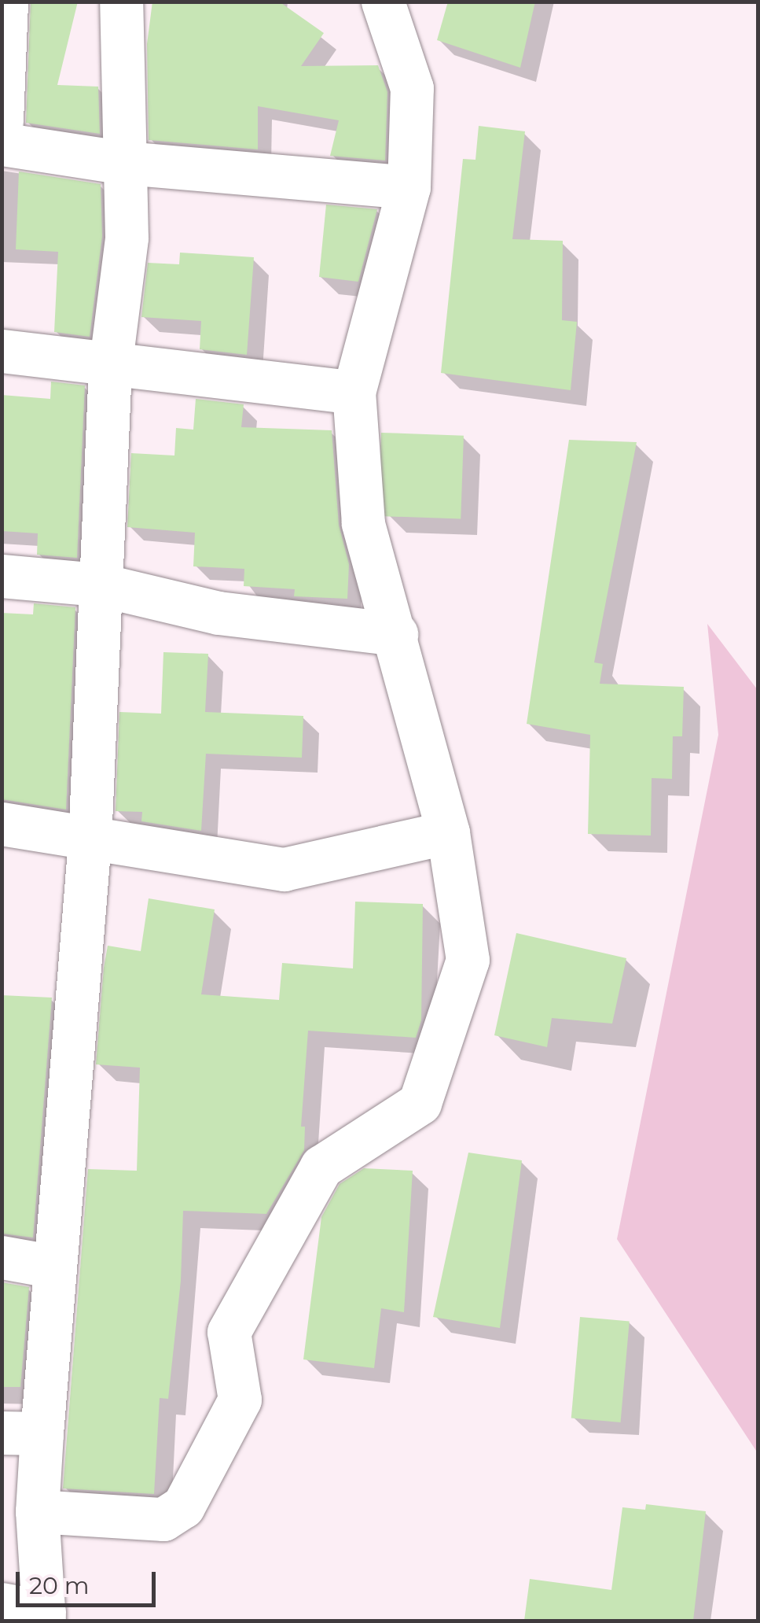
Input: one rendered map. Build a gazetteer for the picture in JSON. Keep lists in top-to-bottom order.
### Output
{
  "scale_bar": "20 m"
}
